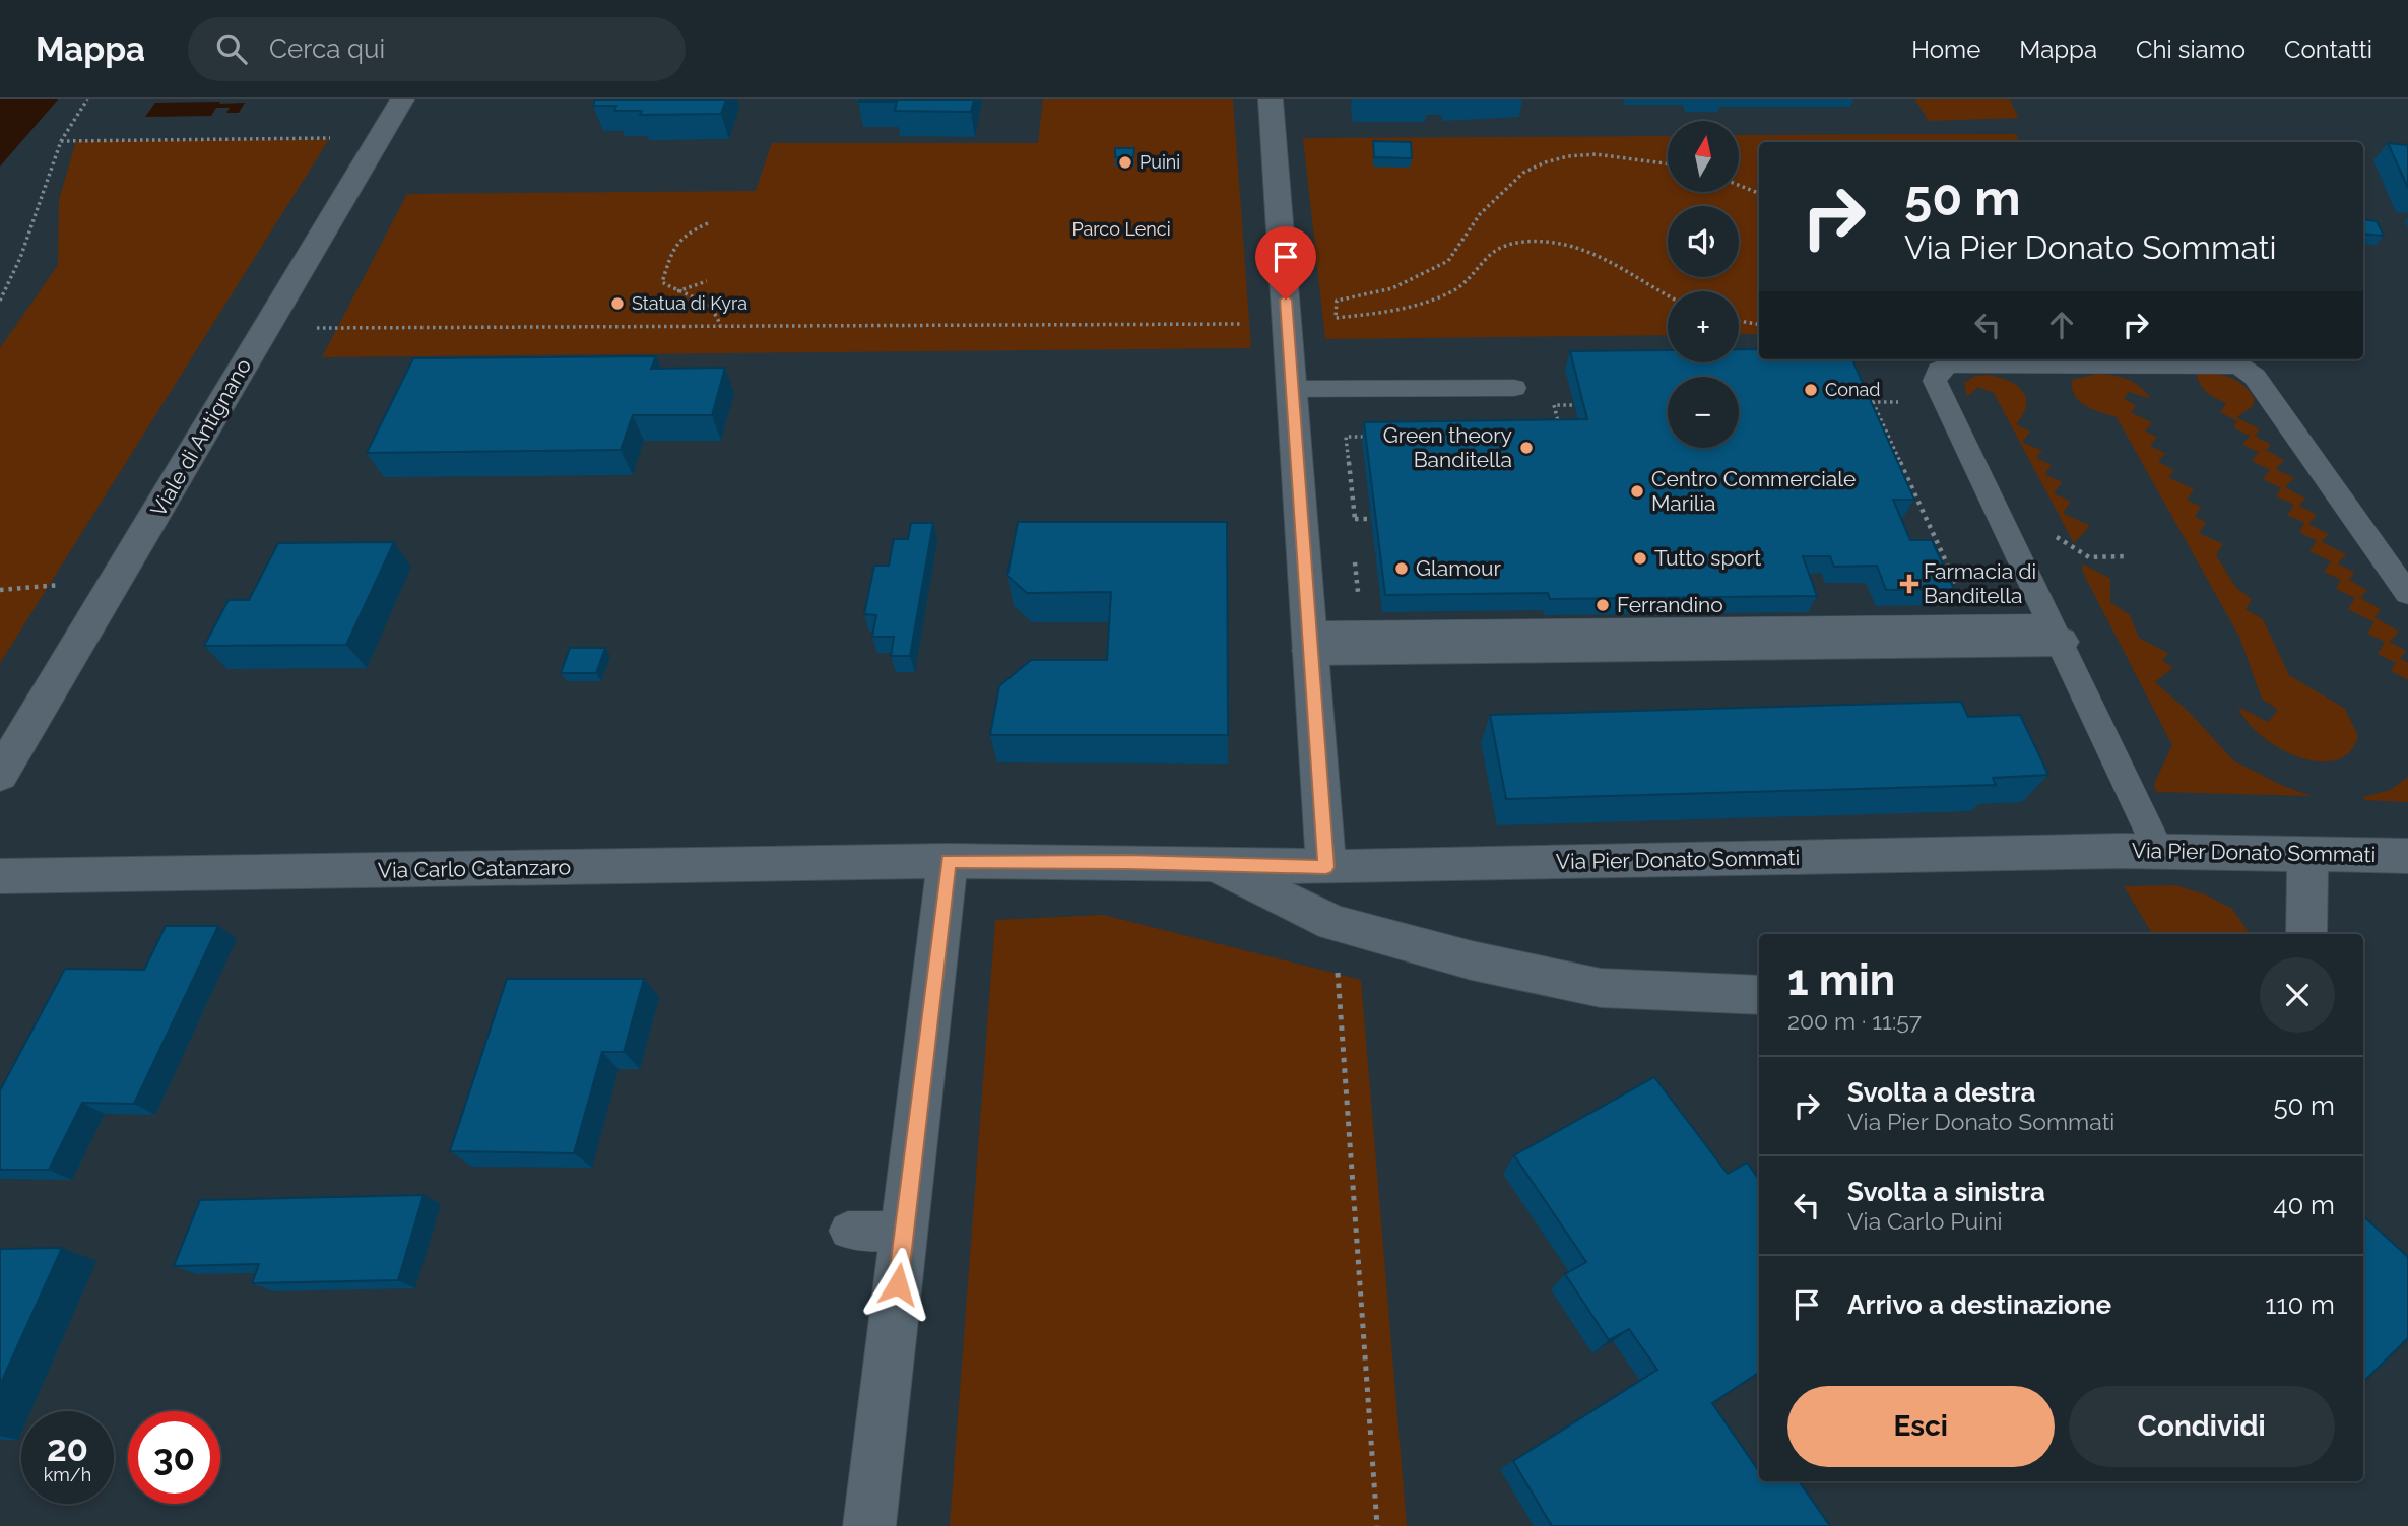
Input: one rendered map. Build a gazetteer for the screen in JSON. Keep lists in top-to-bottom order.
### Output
{
  "streets": {
    "street": ["Viale di Antignano", "Via Pier Donato Sommati", "Via Carlo Catanzaro"]
  },
  "crossings": [
    ["Via Pier Donato Sommati", "Via Carlo Catanzaro"]
  ],
  "parks": ["Parco Lenci"],
  "places": {
    "other": [
      "Puini",
      "Statua di Kyra",
      "Conad",
      "Green theory Banditella",
      "Centro Commerciale Marilia",
      "Tutto sport",
      "Glamour",
      "Ferrandino"
    ],
    "health": ["Farmacia di Banditella"]
  },
  "north": "top",
  "page": {
    "header": "Mappa",
    "search": "Cerca qui",
    "nav": [
      "Home",
      "Mappa",
      "Chi siamo",
      "Contatti"
    ],
    "map_buttons": ["+", "−"],
    "turn": ["50 m", "Via Pier Donato Sommati"],
    "heading": ["1 min", "200 m · 11:57"],
    "list": [
      {
        "name": "Svolta a destra",
        "note": "Via Pier Donato Sommati",
        "value": "50 m"
      },
      {
        "name": "Svolta a sinistra",
        "note": "Via Carlo Puini",
        "value": "40 m"
      },
      {
        "name": "Arrivo a destinazione",
        "value": "110 m"
      }
    ],
    "buttons": ["Esci", "Condividi"],
    "speed": "20 km/h",
    "limit": "30"
  }
}
